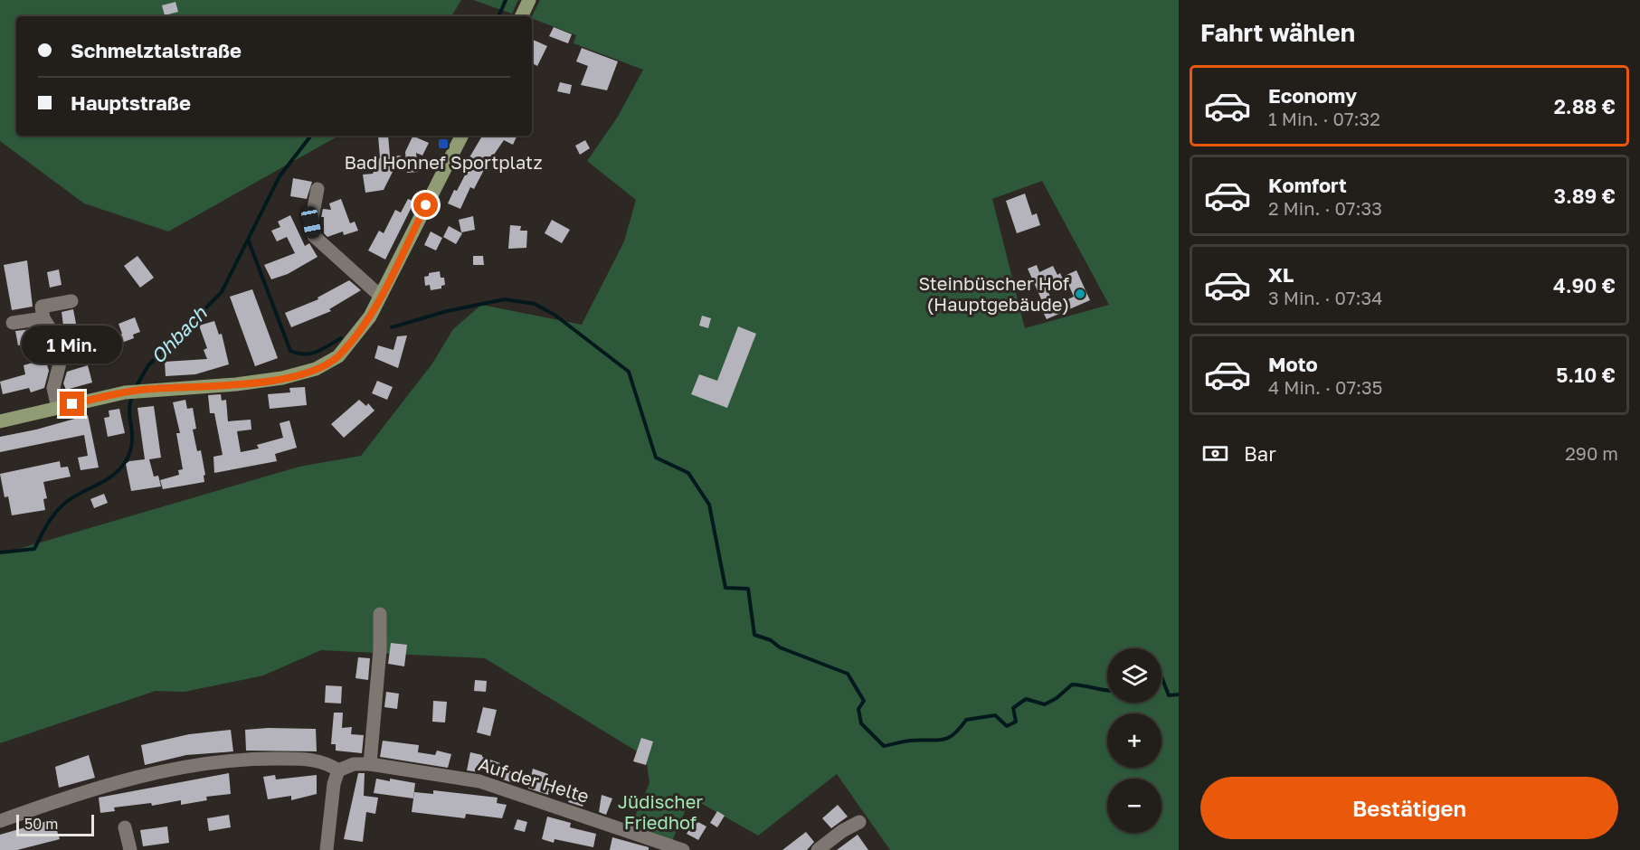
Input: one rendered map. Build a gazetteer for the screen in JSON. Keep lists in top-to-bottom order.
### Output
{
  "streets": {
    "street": ["Auf der Helte"]
  },
  "water": ["Ohbach"],
  "parks": ["Jüdischer Friedhof"],
  "places": {
    "transit": ["Bad Honnef Sportplatz"],
    "other": ["Steinbüscher Hof (Hauptgebäude)"]
  },
  "scale_bar": "50 m",
  "page": {
    "heading": "Fahrt wählen",
    "banner": ["Schmelztalstraße", "Hauptstraße"],
    "list": [
      {
        "name": "Economy",
        "note": "1 Min. · 07:32",
        "value": "2.88 €"
      },
      {
        "name": "Komfort",
        "note": "2 Min. · 07:33",
        "value": "3.89 €"
      },
      {
        "name": "XL",
        "note": "3 Min. · 07:34",
        "value": "4.90 €"
      },
      {
        "name": "Moto",
        "note": "4 Min. · 07:35",
        "value": "5.10 €"
      }
    ],
    "bubble": "1 Min.",
    "pay": ["Bar", "290 m"],
    "map_buttons": ["+", "−"],
    "buttons": "Bestätigen",
    "scale": "50 m"
  }
}
